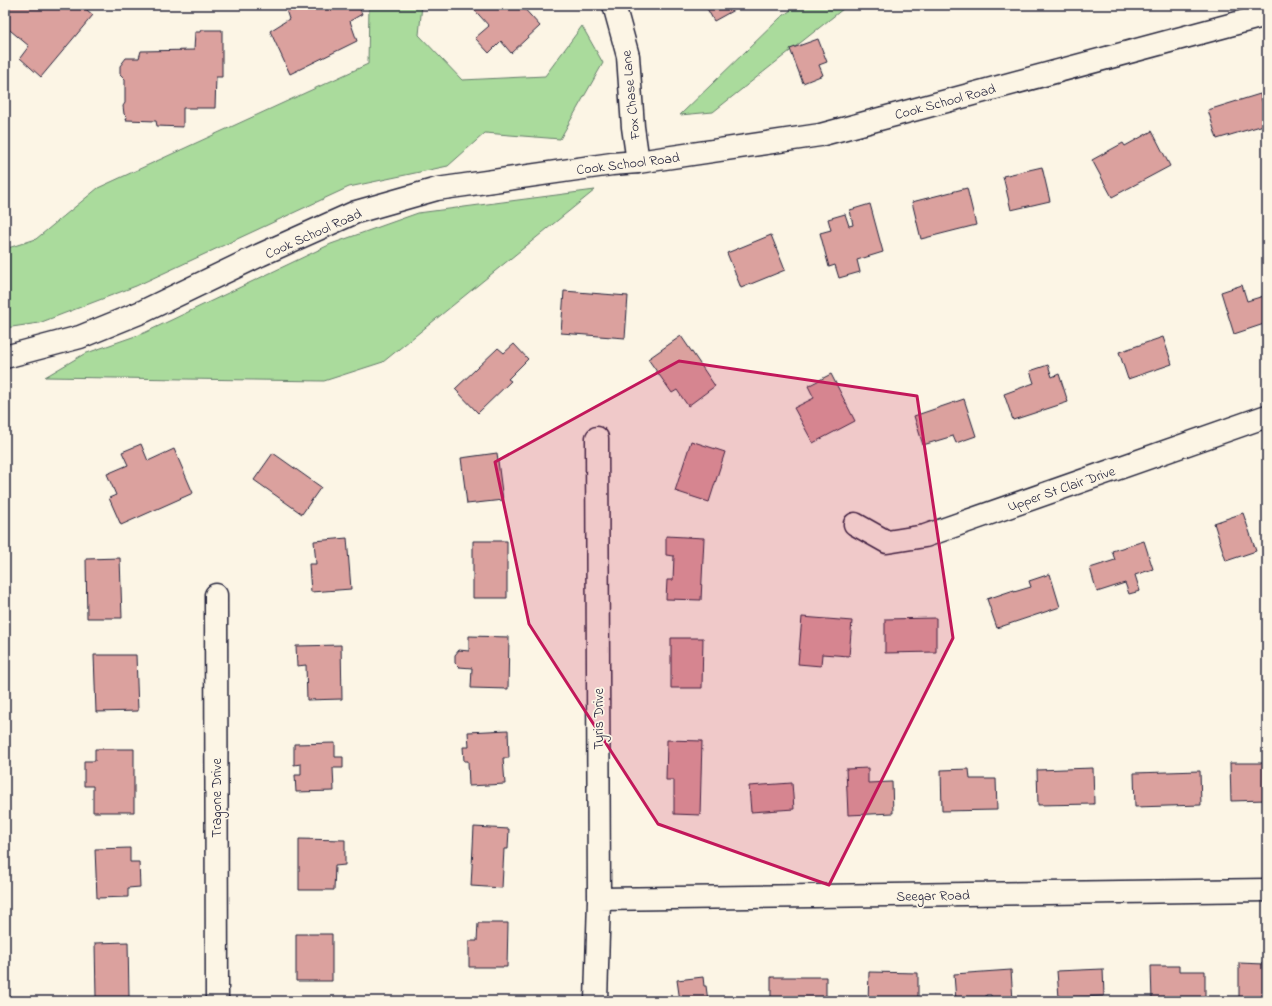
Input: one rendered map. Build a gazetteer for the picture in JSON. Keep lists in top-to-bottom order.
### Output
{
  "streets": {
    "street": [
      "Fox Chase Lane",
      "Cook School Road",
      "Upper St Clair Drive",
      "Tyris Drive",
      "Tragone Drive",
      "Seegar Road"
    ]
  },
  "crossings": [
    ["Fox Chase Lane", "Cook School Road"],
    ["Tyris Drive", "Seegar Road"]
  ]
}
